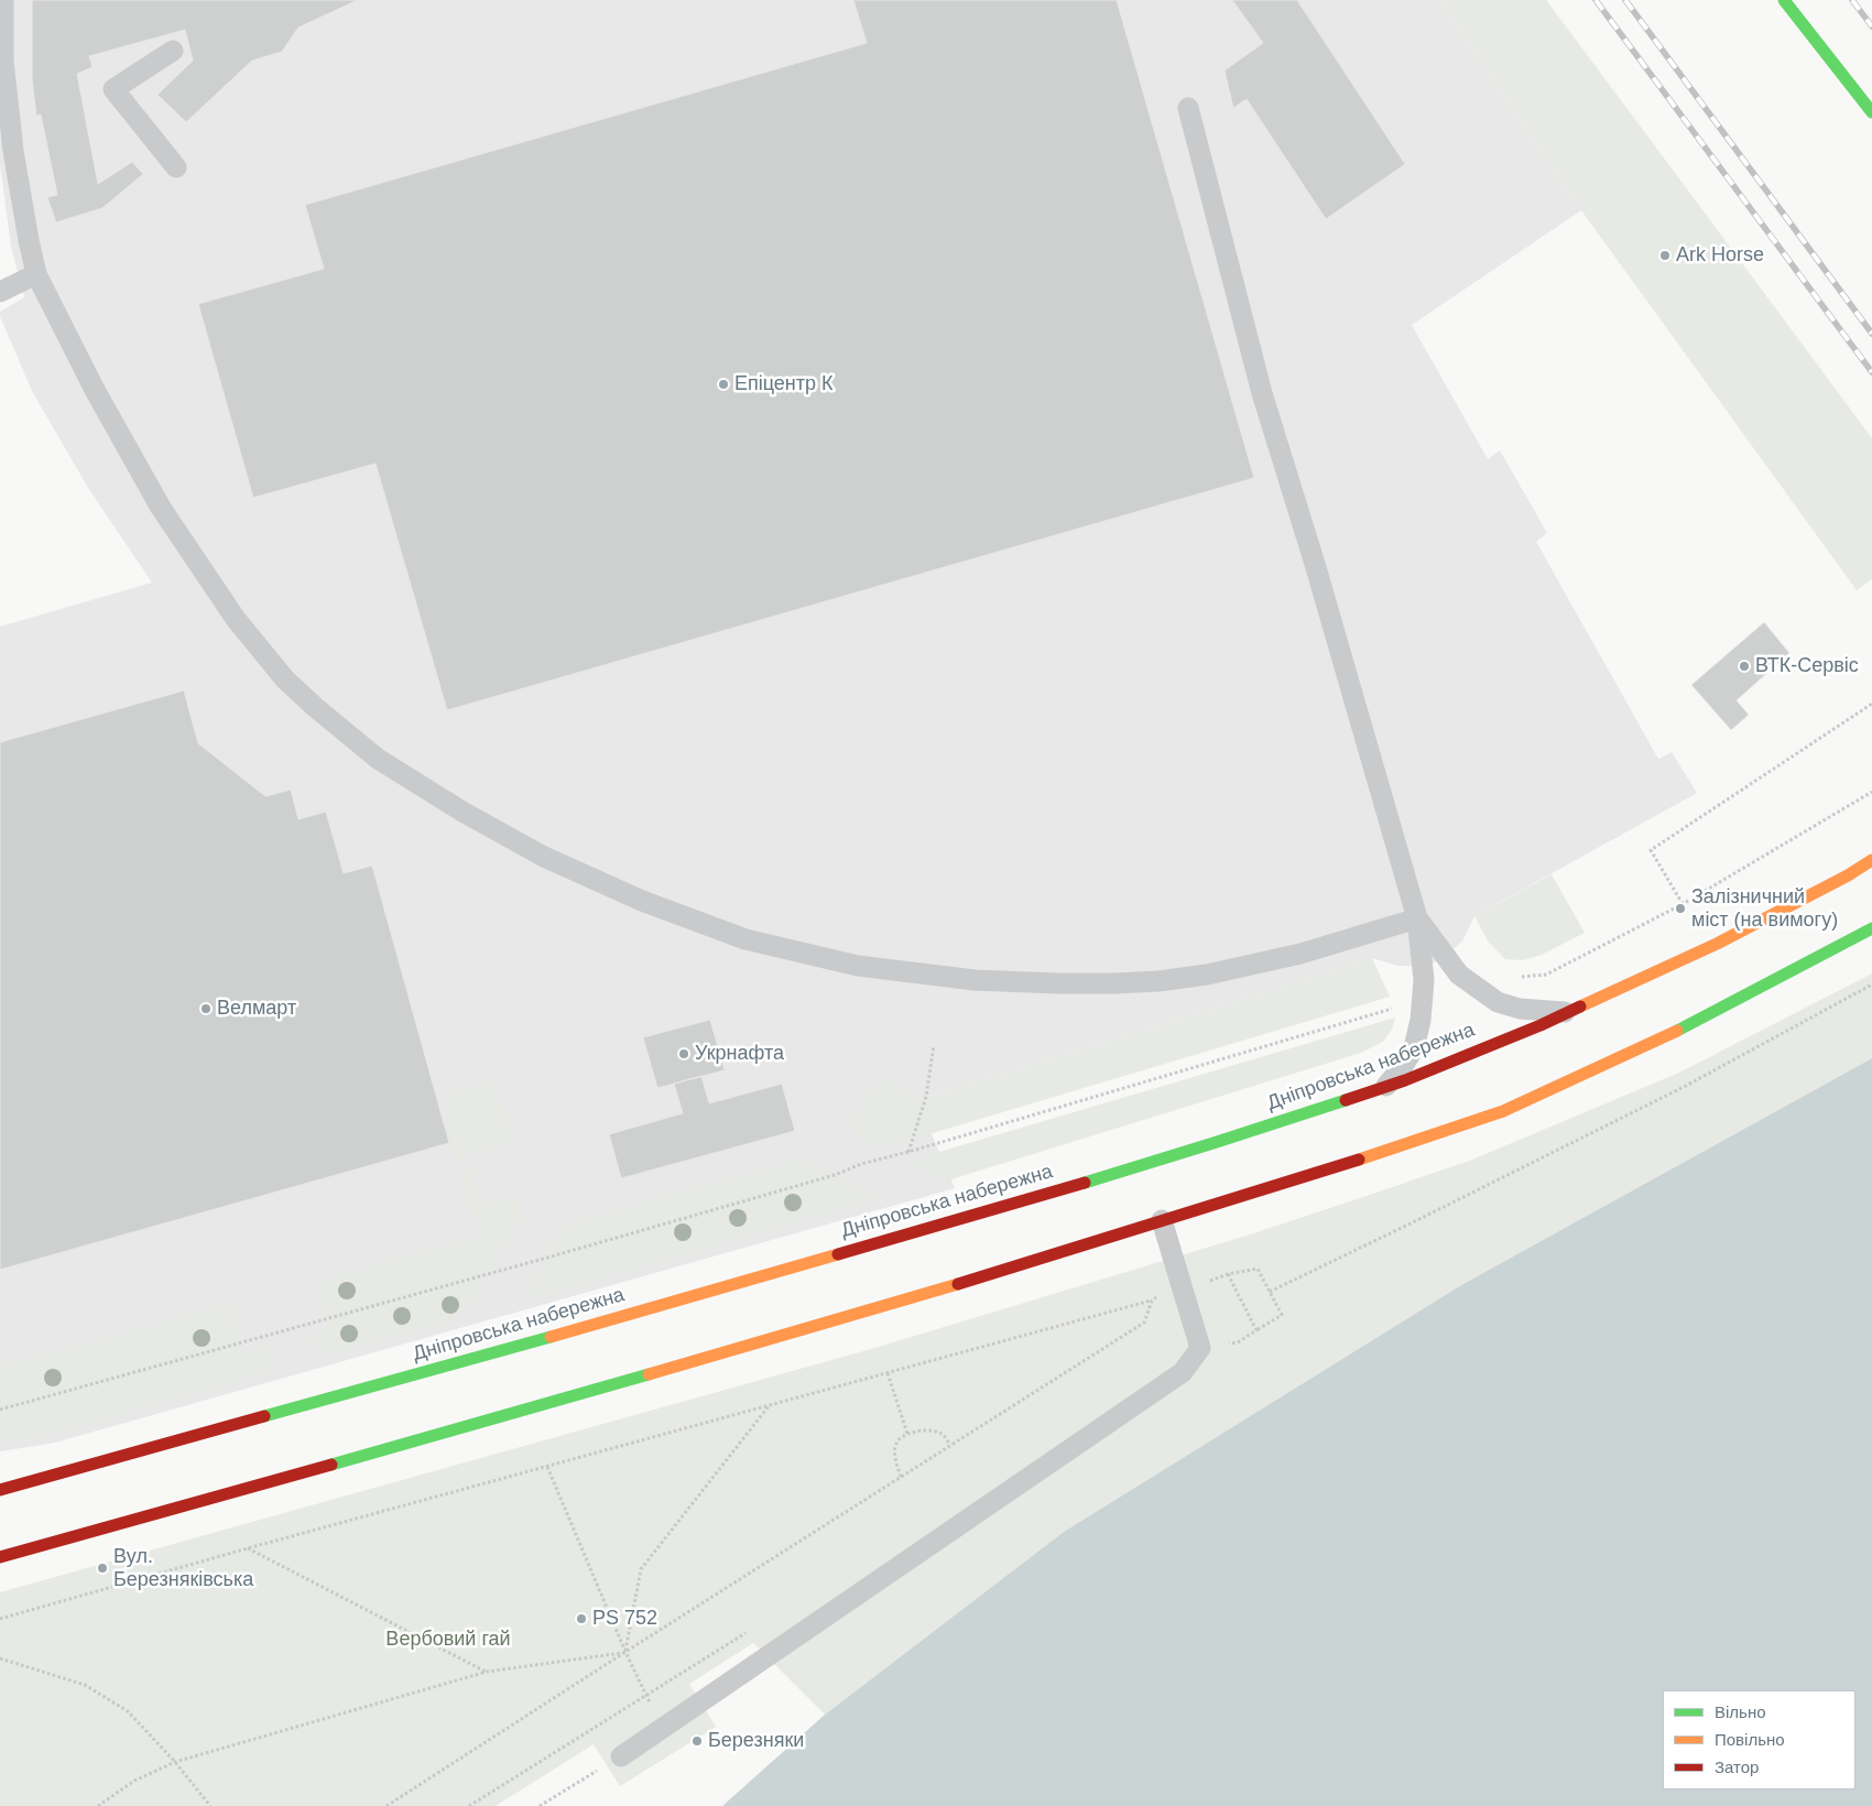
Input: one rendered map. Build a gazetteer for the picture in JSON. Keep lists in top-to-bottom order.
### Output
{
  "streets": {
    "main road": ["Дніпровська набережна"]
  },
  "parks": ["Вербовий гай"],
  "places": [
    "Ark Horse",
    "Епіцентр К",
    "ВТК-Сервіс",
    "Залізничний міст (на вимогу)",
    "Велмарт",
    "Укрнафта",
    "Вул. Березняківська",
    "PS 752",
    "Березняки"
  ],
  "legend": ["Вільно", "Повільно", "Затор"]
}
